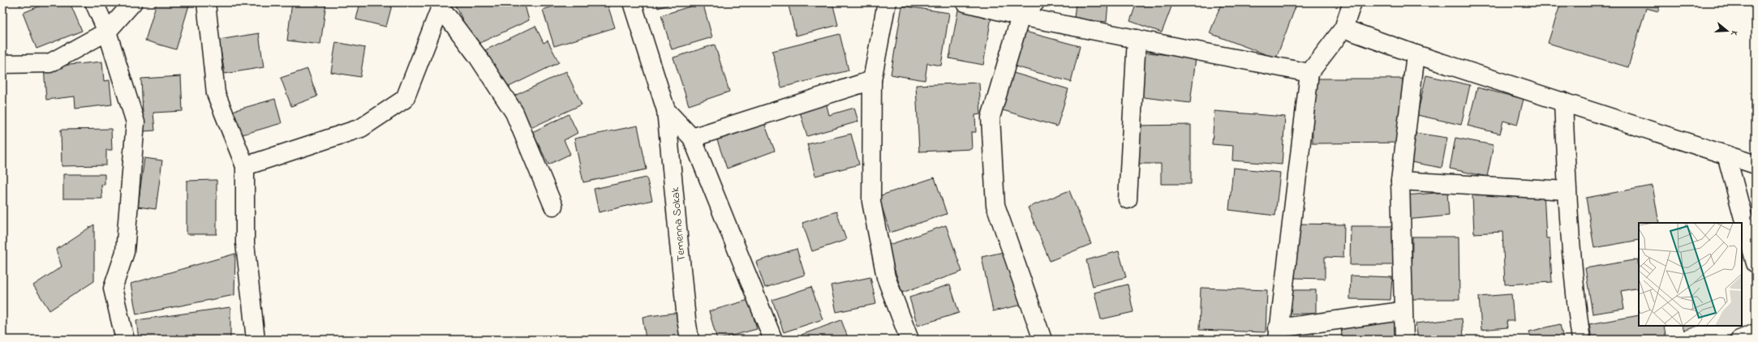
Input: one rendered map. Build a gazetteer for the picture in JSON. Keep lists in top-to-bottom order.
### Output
{
  "streets": {
    "street": ["Temenna Sokak"]
  },
  "north": "right"
}
